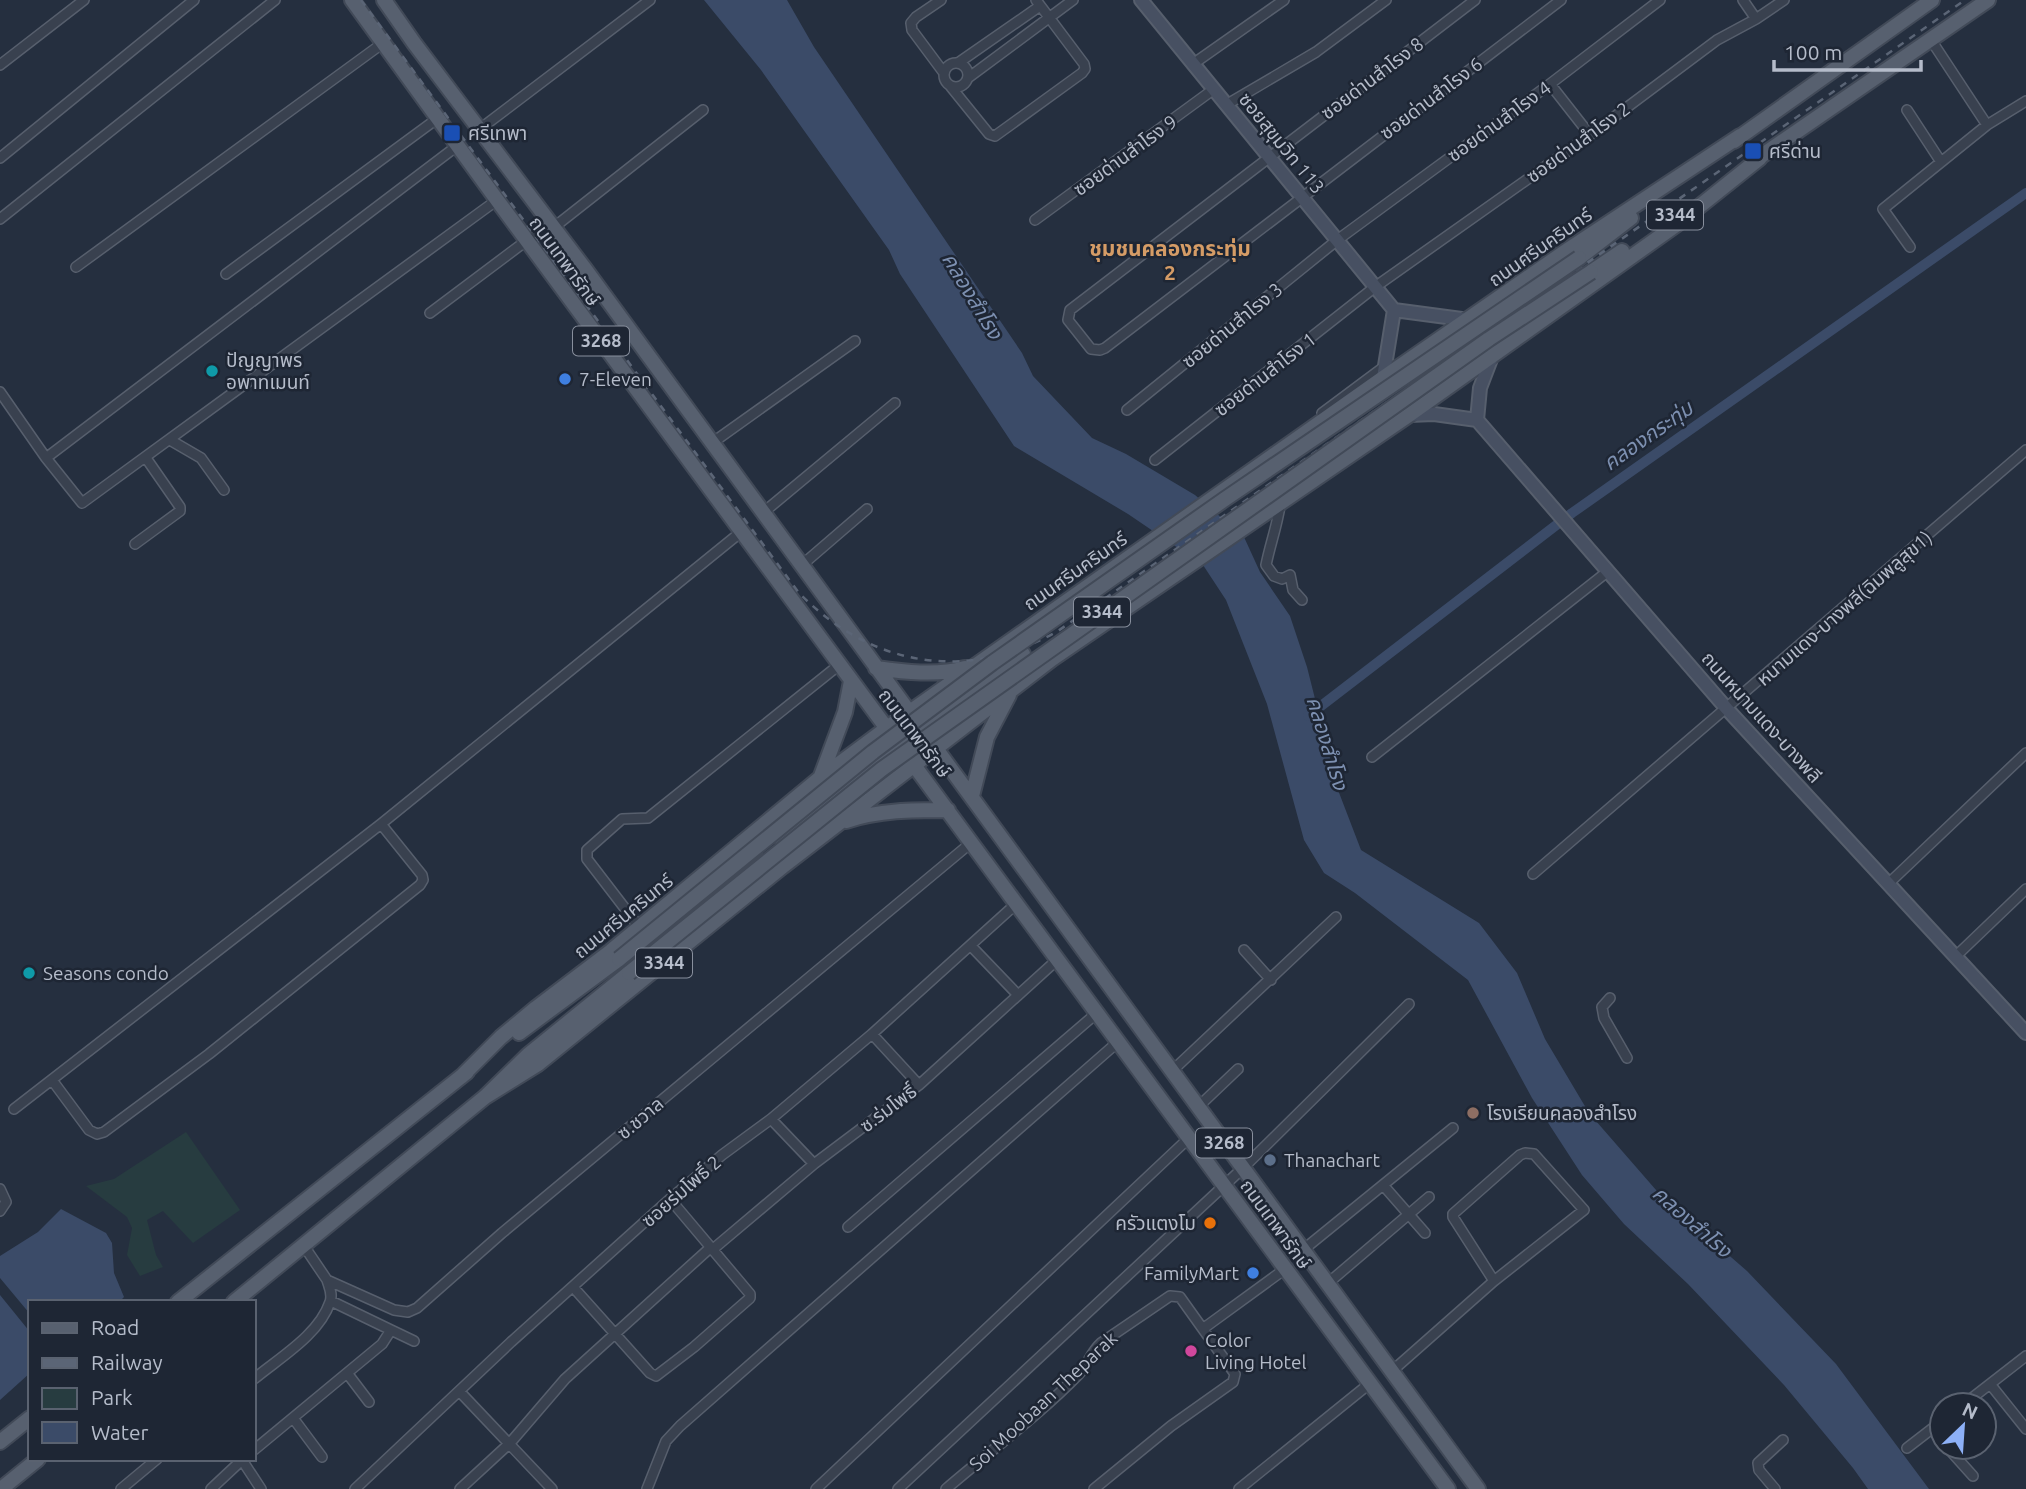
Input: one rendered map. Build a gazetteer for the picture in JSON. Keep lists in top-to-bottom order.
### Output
{
  "streets": {
    "main road": [
      "ซอยสุขุมวิท 113",
      "3344",
      "ถนนศรีนครินทร์",
      "ถนนเทพารักษ์",
      "3268",
      "ถนนหนามแดง-บางพลี"
    ],
    "street": [
      "ซอยด่านสำโรง 8",
      "ซอยด่านสำโรง 6",
      "ซอยด่านสำโรง 4",
      "ซอยด่านสำโรง 2",
      "ซอยด่านสำโรง 9",
      "ซอยด่านสำโรง 3",
      "ซอยด่านสำโรง 1",
      "หนามแดง-บางพลี(ฉิมพลูสุข1)",
      "ซ.ร่มโพธิ์",
      "ซ.ชวาล",
      "ซอยร่มโพธิ์ 2",
      "Soi Moobaan Theparak"
    ]
  },
  "crossings": [
    ["ซอยด่านสำโรง 8", "ซอยด่านสำโรง 6"],
    ["ซอยด่านสำโรง 8", "ซอยสุขุมวิท 113"],
    ["ซอยด่านสำโรง 6", "ซอยสุขุมวิท 113"],
    ["ซอยด่านสำโรง 4", "ซอยสุขุมวิท 113"],
    ["ซอยด่านสำโรง 4", "ซอยด่านสำโรง 3"],
    ["ซอยด่านสำโรง 2", "ซอยสุขุมวิท 113"],
    ["ซอยด่านสำโรง 2", "ซอยด่านสำโรง 1"],
    ["ซอยสุขุมวิท 113", "ซอยด่านสำโรง 9"],
    ["ซอยสุขุมวิท 113", "ซอยด่านสำโรง 3"],
    ["ซอยสุขุมวิท 113", "ซอยด่านสำโรง 1"],
    ["3344", "ถนนเทพารักษ์"],
    ["ถนนศรีนครินทร์", "ถนนเทพารักษ์"],
    ["ถนนเทพารักษ์", "ซ.ร่มโพธิ์"],
    ["ถนนเทพารักษ์", "ซ.ชวาล"],
    ["ถนนเทพารักษ์", "ซอยร่มโพธิ์ 2"],
    ["หนามแดง-บางพลี(ฉิมพลูสุข1)", "ถนนหนามแดง-บางพลี"]
  ],
  "districts": ["ชุมชนคลองกระทุ่ม 2"],
  "water": ["คลองสำโรง", "คลองกระทุ่ม"],
  "places": {
    "transit": ["ศรีเทพา", "ศรีด่าน"],
    "other": [
      "ปัญญาพร อพาทเมนท์",
      "7-Eleven",
      "Seasons condo",
      "โรงเรียนคลองสำโรง",
      "Thanachart",
      "ครัวแตงโม",
      "FamilyMart",
      "Color Living Hotel"
    ]
  },
  "legend": [
    "Road",
    "Railway",
    "Park",
    "Water"
  ],
  "scale_bar": "100 m",
  "north": "top right"
}
